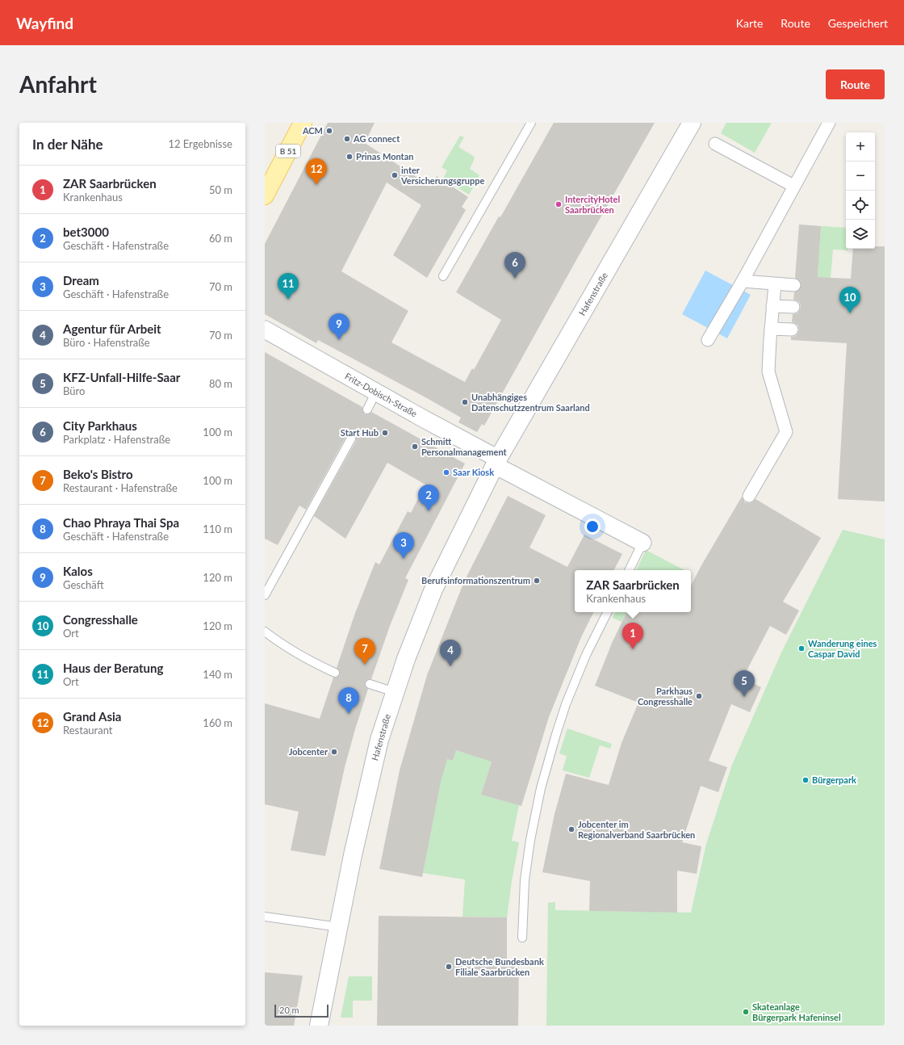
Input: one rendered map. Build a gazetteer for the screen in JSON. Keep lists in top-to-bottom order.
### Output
{
  "streets": {
    "main road": ["B 51"],
    "street": ["Hafenstraße", "Fritz-Dobisch-Straße"]
  },
  "crossings": [
    ["Hafenstraße", "Fritz-Dobisch-Straße"]
  ],
  "places": [
    "ACM",
    "AG connect",
    "Prinas Montan",
    "inter Versicherungsgruppe",
    "IntercityHotel Saarbrücken",
    "Unabhängiges Datenschutzzentrum Saarland",
    "Start Hub",
    "Schmitt Personalmanagement",
    "Saar Kiosk",
    "Berufsinformationszentrum",
    "Wanderung eines Caspar David",
    "Parkhaus Congresshalle",
    "Jobcenter",
    "Bürgerpark",
    "Jobcenter im Regionalverband Saarbrücken",
    "Deutsche Bundesbank Filiale Saarbrücken",
    "Skateanlage Bürgerpark Hafeninsel"
  ],
  "scale_bar": "20 m",
  "page": {
    "header": "Wayfind",
    "nav": ["Karte", "Route", "Gespeichert"],
    "buttons": "Route",
    "title": "Anfahrt",
    "heading": ["In der Nähe", "12 Ergebnisse"],
    "map_buttons": ["+", "−"],
    "pins": [
      "12",
      "6",
      "11",
      "10",
      "9",
      "2",
      "3",
      "1",
      "7",
      "4",
      "5",
      "8"
    ],
    "list": [
      {
        "mark": "1",
        "name": "ZAR Saarbrücken",
        "note": "Krankenhaus",
        "value": "50 m"
      },
      {
        "mark": "2",
        "name": "bet3000",
        "note": "Geschäft · Hafenstraße",
        "value": "60 m"
      },
      {
        "mark": "3",
        "name": "Dream",
        "note": "Geschäft · Hafenstraße",
        "value": "70 m"
      },
      {
        "mark": "4",
        "name": "Agentur für Arbeit",
        "note": "Büro · Hafenstraße",
        "value": "70 m"
      },
      {
        "mark": "5",
        "name": "KFZ-Unfall-Hilfe-Saar",
        "note": "Büro",
        "value": "80 m"
      },
      {
        "mark": "6",
        "name": "City Parkhaus",
        "note": "Parkplatz · Hafenstraße",
        "value": "100 m"
      },
      {
        "mark": "7",
        "name": "Beko's Bistro",
        "note": "Restaurant · Hafenstraße",
        "value": "100 m"
      },
      {
        "mark": "8",
        "name": "Chao Phraya Thai Spa",
        "note": "Geschäft · Hafenstraße",
        "value": "110 m"
      },
      {
        "mark": "9",
        "name": "Kalos",
        "note": "Geschäft",
        "value": "120 m"
      },
      {
        "mark": "10",
        "name": "Congresshalle",
        "note": "Ort",
        "value": "120 m"
      },
      {
        "mark": "11",
        "name": "Haus der Beratung",
        "note": "Ort",
        "value": "140 m"
      },
      {
        "mark": "12",
        "name": "Grand Asia",
        "note": "Restaurant",
        "value": "160 m"
      }
    ],
    "popup": ["ZAR Saarbrücken", "Krankenhaus"],
    "scale": "20 m"
  }
}
